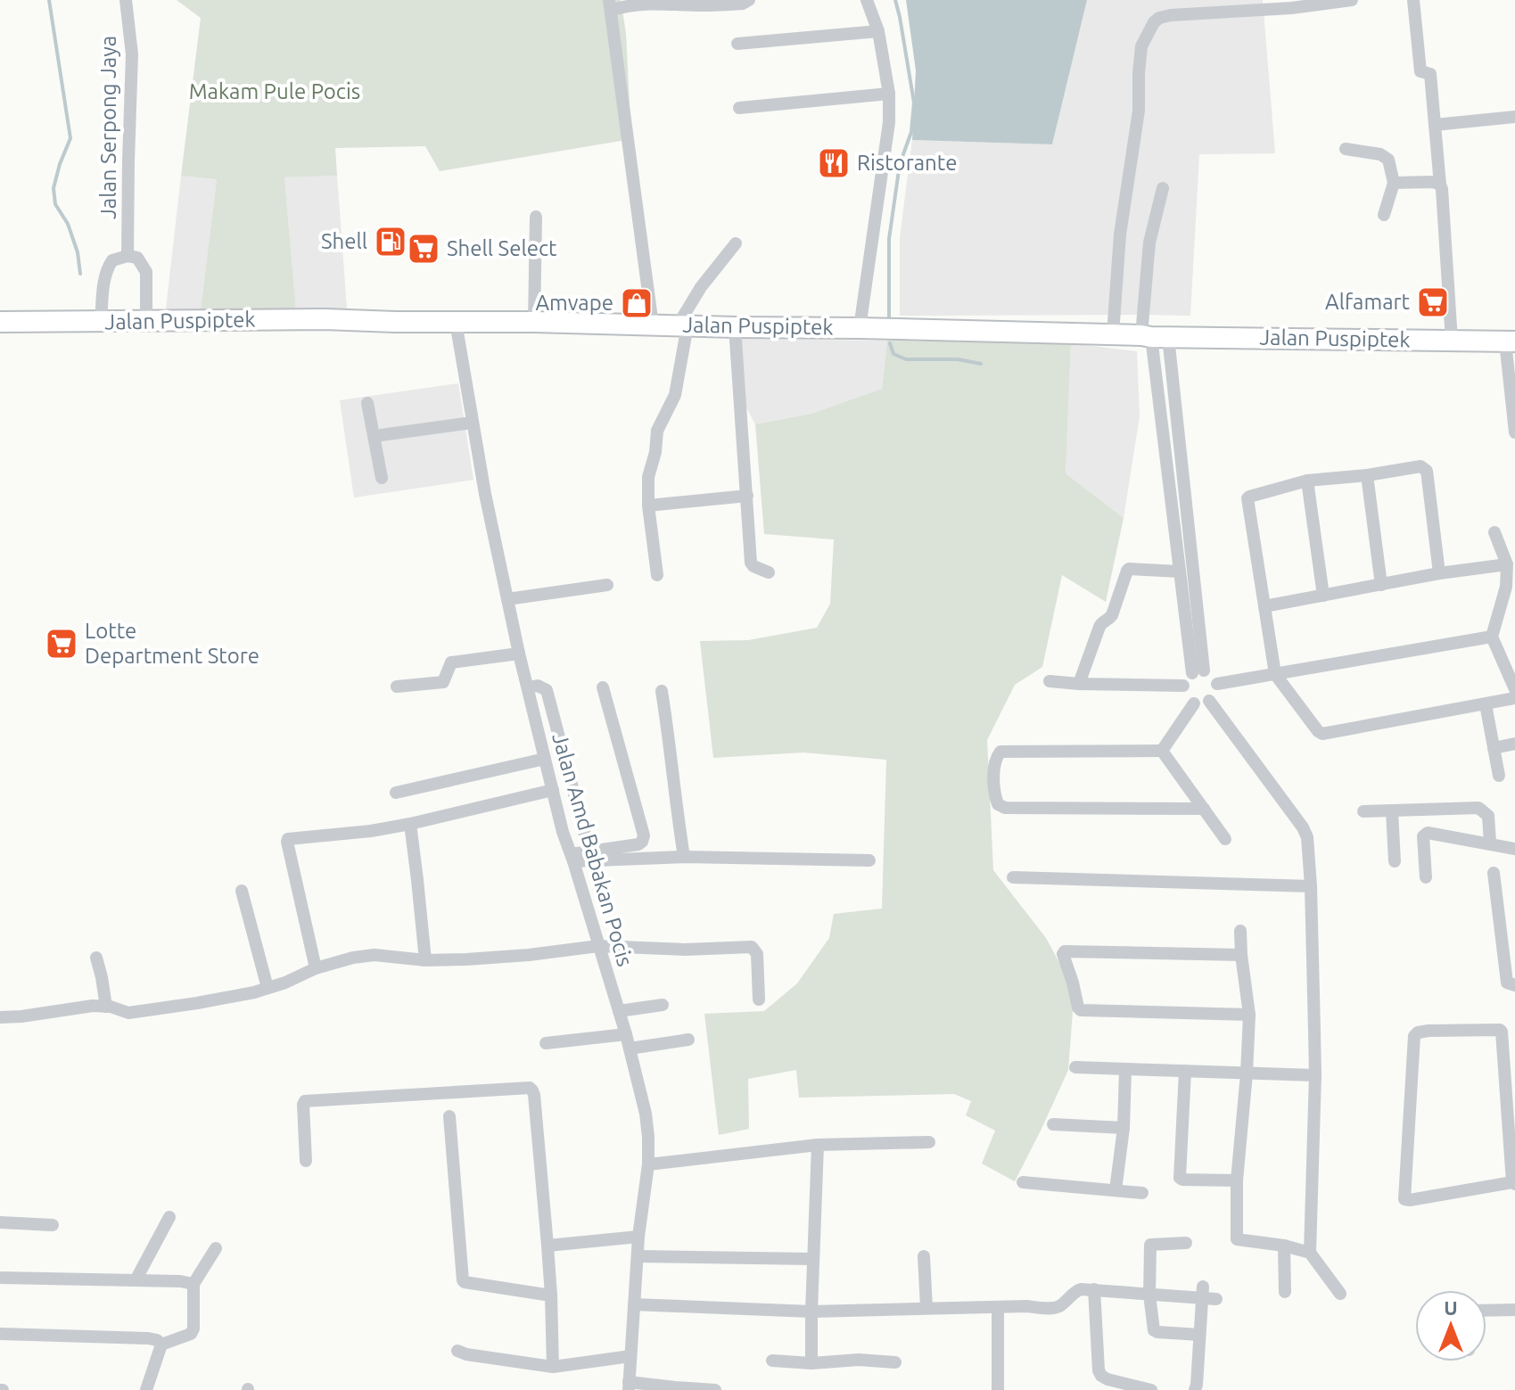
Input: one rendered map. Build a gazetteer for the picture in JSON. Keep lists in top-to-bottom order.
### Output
{
  "streets": {
    "main road": ["Jalan Puspiptek"],
    "street": ["Jalan Serpong Jaya", "Jalan Amd Babakan Pocis"]
  },
  "crossings": [
    ["Jalan Puspiptek", "Jalan Amd Babakan Pocis"]
  ],
  "parks": ["Makam Pule Pocis"],
  "places": {
    "restaurant": ["Ristorante"],
    "fuel station": ["Shell"],
    "supermarket": ["Shell Select", "Alfamart", "Lotte Department Store"],
    "shop": ["Amvape"]
  },
  "north": "top"
}
